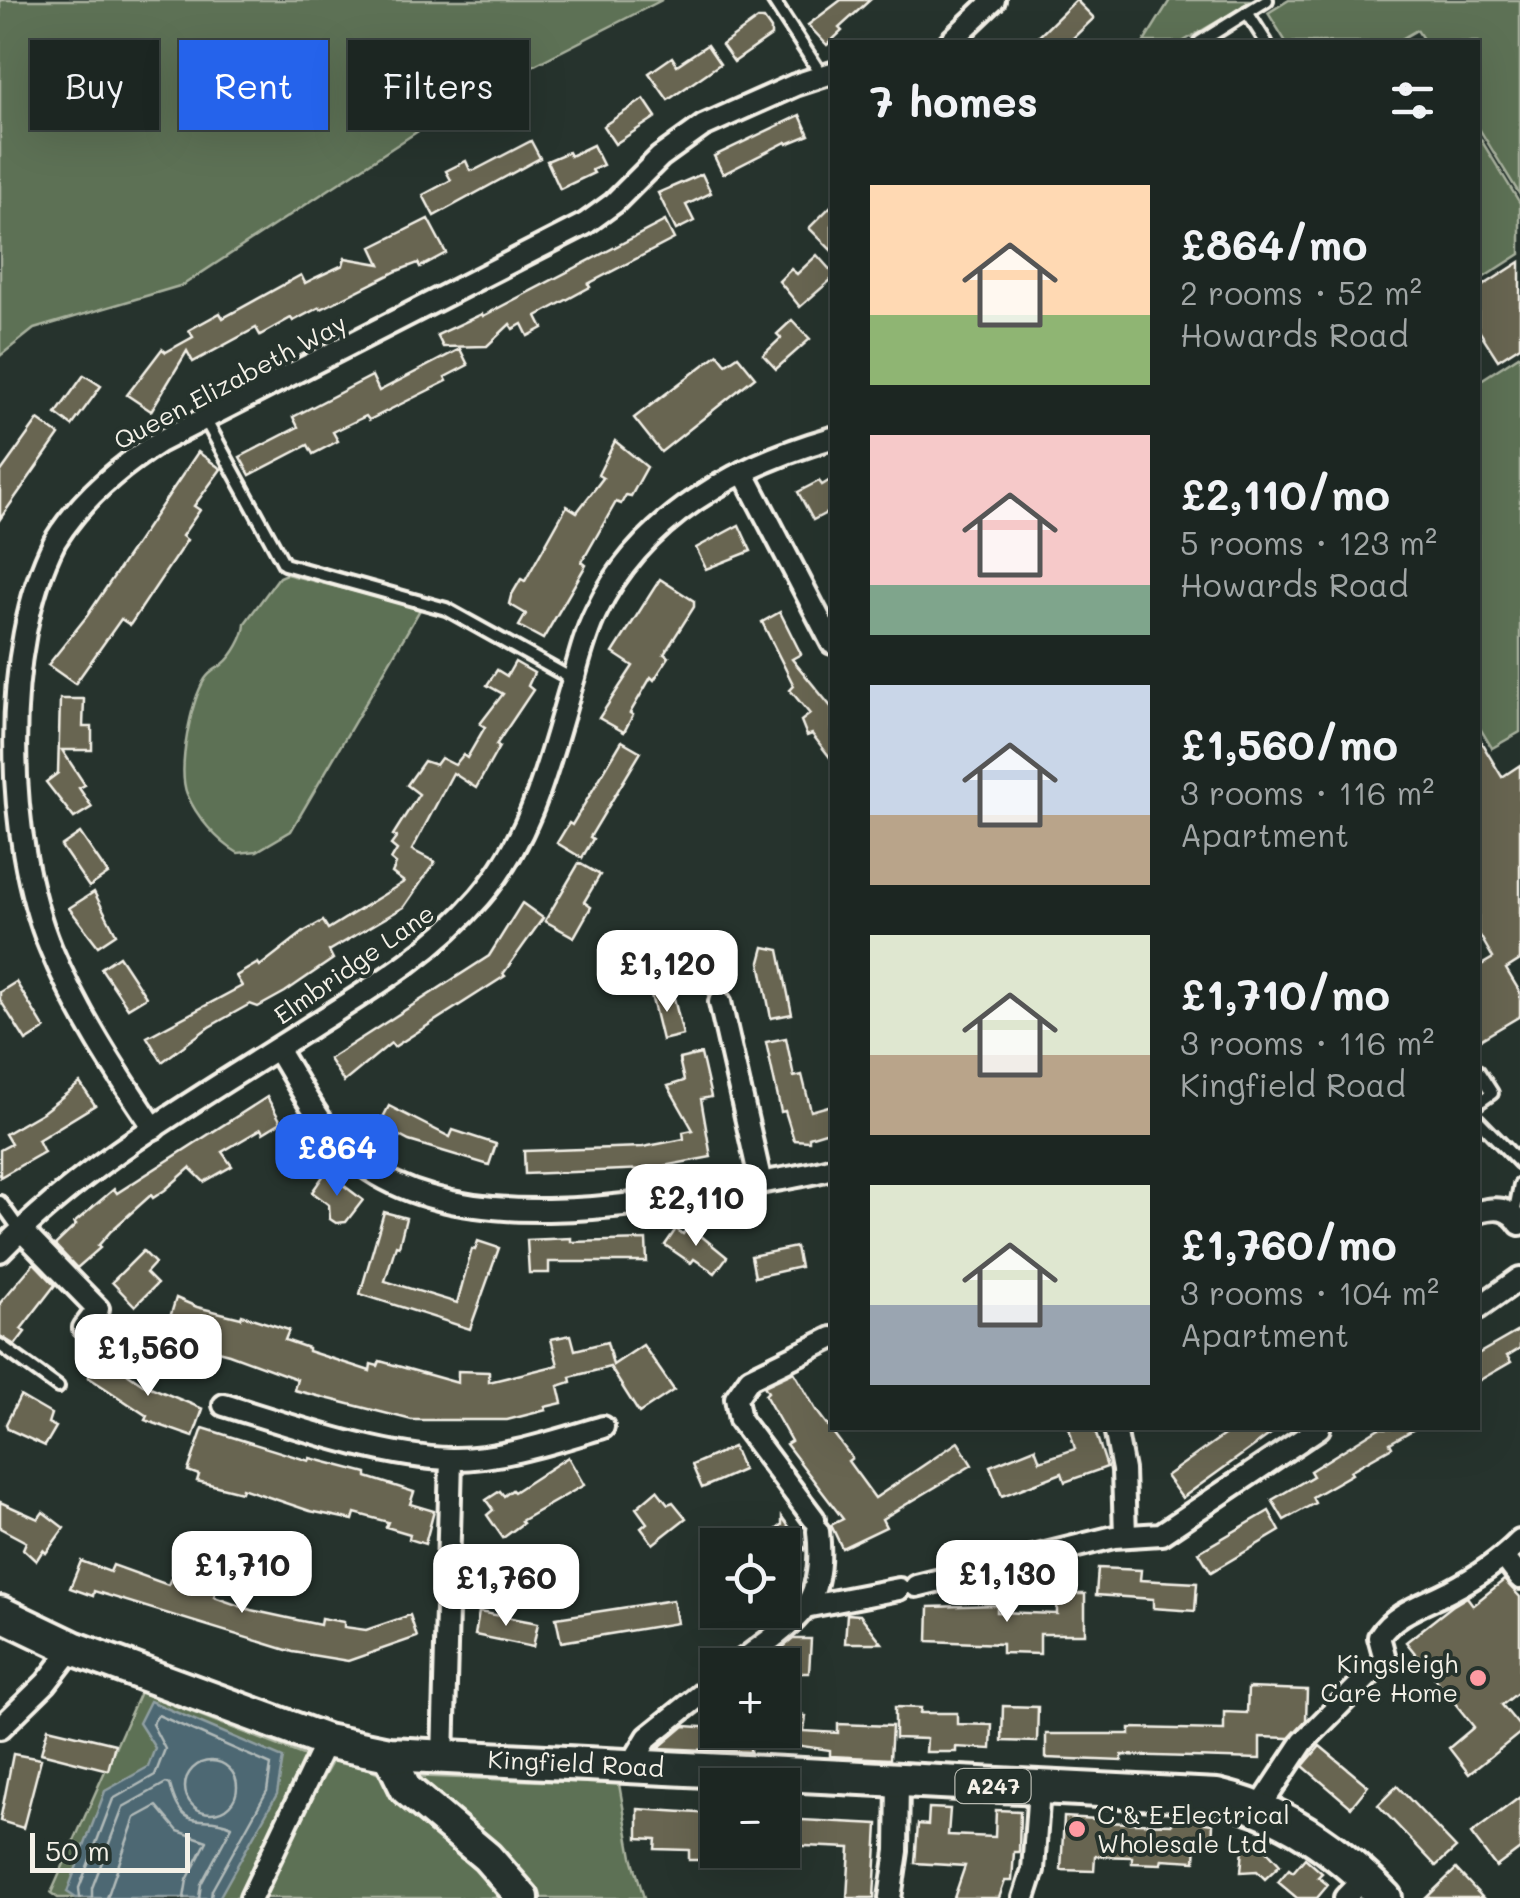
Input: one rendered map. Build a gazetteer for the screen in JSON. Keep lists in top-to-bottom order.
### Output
{
  "streets": {
    "main road": ["Kingfield Road", "A247"],
    "street": ["Queen Elizabeth Way", "Elmbridge Lane"]
  },
  "crossings": [
    ["Queen Elizabeth Way", "Elmbridge Lane"]
  ],
  "places": ["Kingsleigh Care Home", "C & E Electrical Wholesale Ltd"],
  "scale_bar": "50 m",
  "page": {
    "chip": ["Buy", "Rent", "Filters"],
    "heading": "7 homes",
    "list": [
      {
        "name": "£864/mo",
        "note": "2 rooms · 52 m² · Howards Road"
      },
      {
        "name": "£2,110/mo",
        "note": "5 rooms · 123 m² · Howards Road"
      },
      {
        "name": "£1,560/mo",
        "note": "3 rooms · 116 m² · Apartment"
      },
      {
        "name": "£1,710/mo",
        "note": "3 rooms · 116 m² · Kingfield Road"
      },
      {
        "name": "£1,760/mo",
        "note": "3 rooms · 104 m² · Apartment"
      }
    ],
    "price": [
      "£1,120",
      "£864",
      "£2,110",
      "£1,560",
      "£1,710",
      "£1,130",
      "£1,760"
    ],
    "map_buttons": ["+", "−"],
    "scale": "50 m"
  }
}
